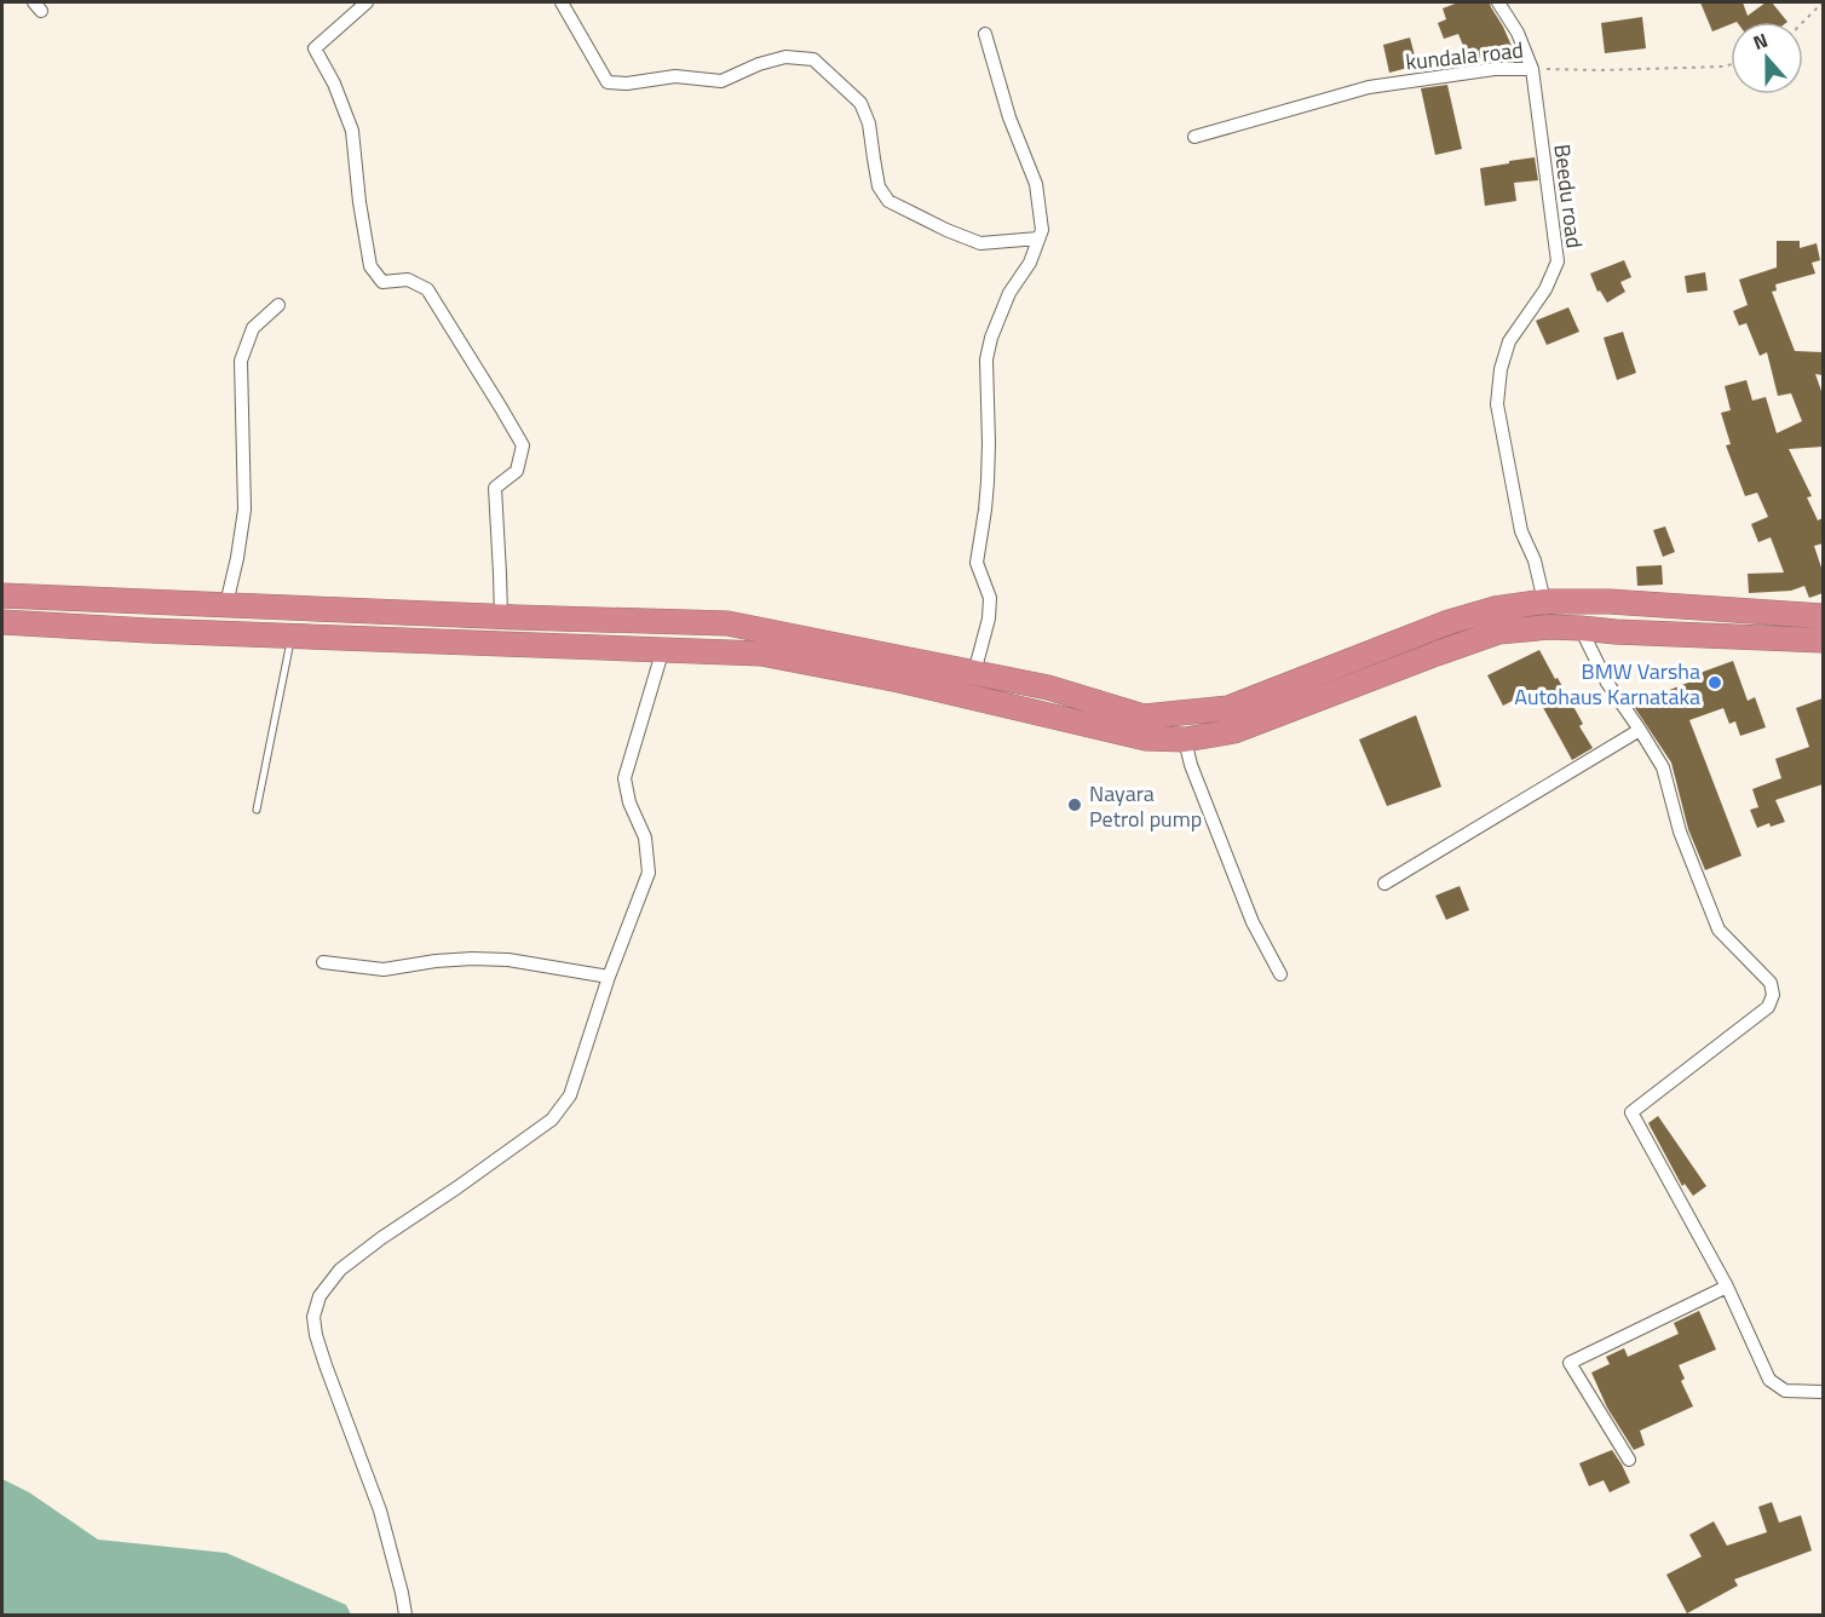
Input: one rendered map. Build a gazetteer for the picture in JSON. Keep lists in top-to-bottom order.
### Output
{
  "streets": {
    "street": ["kundala road", "Beedu road"]
  },
  "crossings": [
    ["kundala road", "Beedu road"]
  ],
  "places": ["BMW Varsha Autohaus Karnataka", "Nayara Petrol pump"],
  "north": "top"
}
